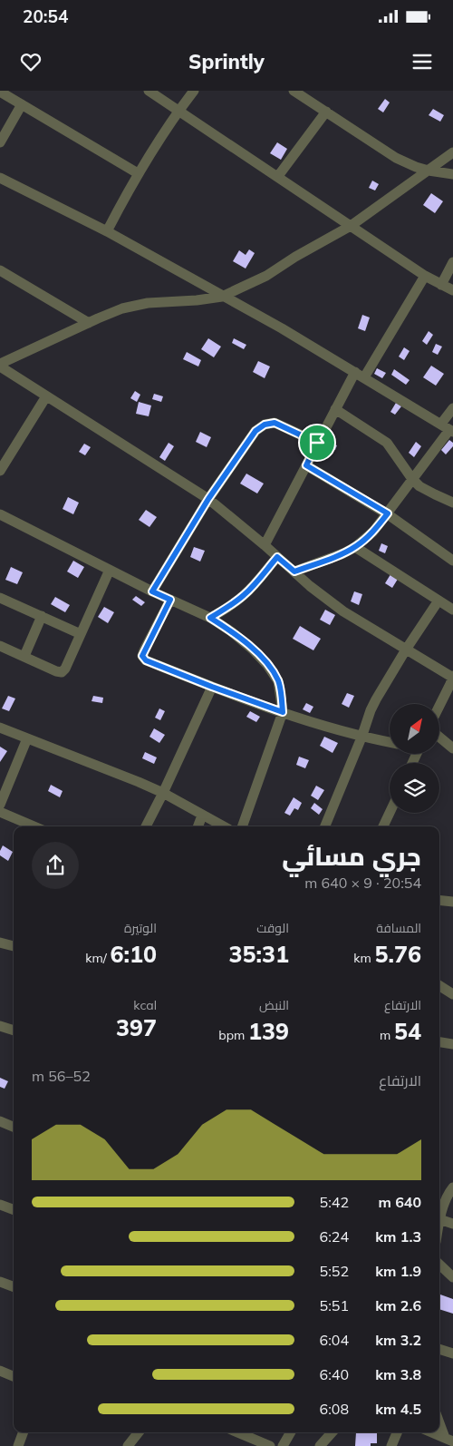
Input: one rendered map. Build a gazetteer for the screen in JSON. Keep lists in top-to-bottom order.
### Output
{
  "north": "top right",
  "page": {
    "status": "20:54",
    "header": "Sprintly",
    "heading": ["جري مسائي", "20:54 · 9 × 640 m"],
    "stats": [
      ["المسافة", "5.76 km"],
      ["الوقت", "35:31"],
      ["الوتيرة", "6:10 /km"],
      ["الارتفاع", "54 m"],
      ["النبض", "139 bpm"],
      ["kcal", "397"]
    ],
    "chart": ["الارتفاع", "52–56 m"],
    "list": [
      {
        "name": "640 m",
        "note": "5:42"
      },
      {
        "name": "1.3 km",
        "note": "6:24"
      },
      {
        "name": "1.9 km",
        "note": "5:52"
      },
      {
        "name": "2.6 km",
        "note": "5:51"
      },
      {
        "name": "3.2 km",
        "note": "6:04"
      },
      {
        "name": "3.8 km",
        "note": "6:40"
      },
      {
        "name": "4.5 km",
        "note": "6:08"
      }
    ]
  }
}
